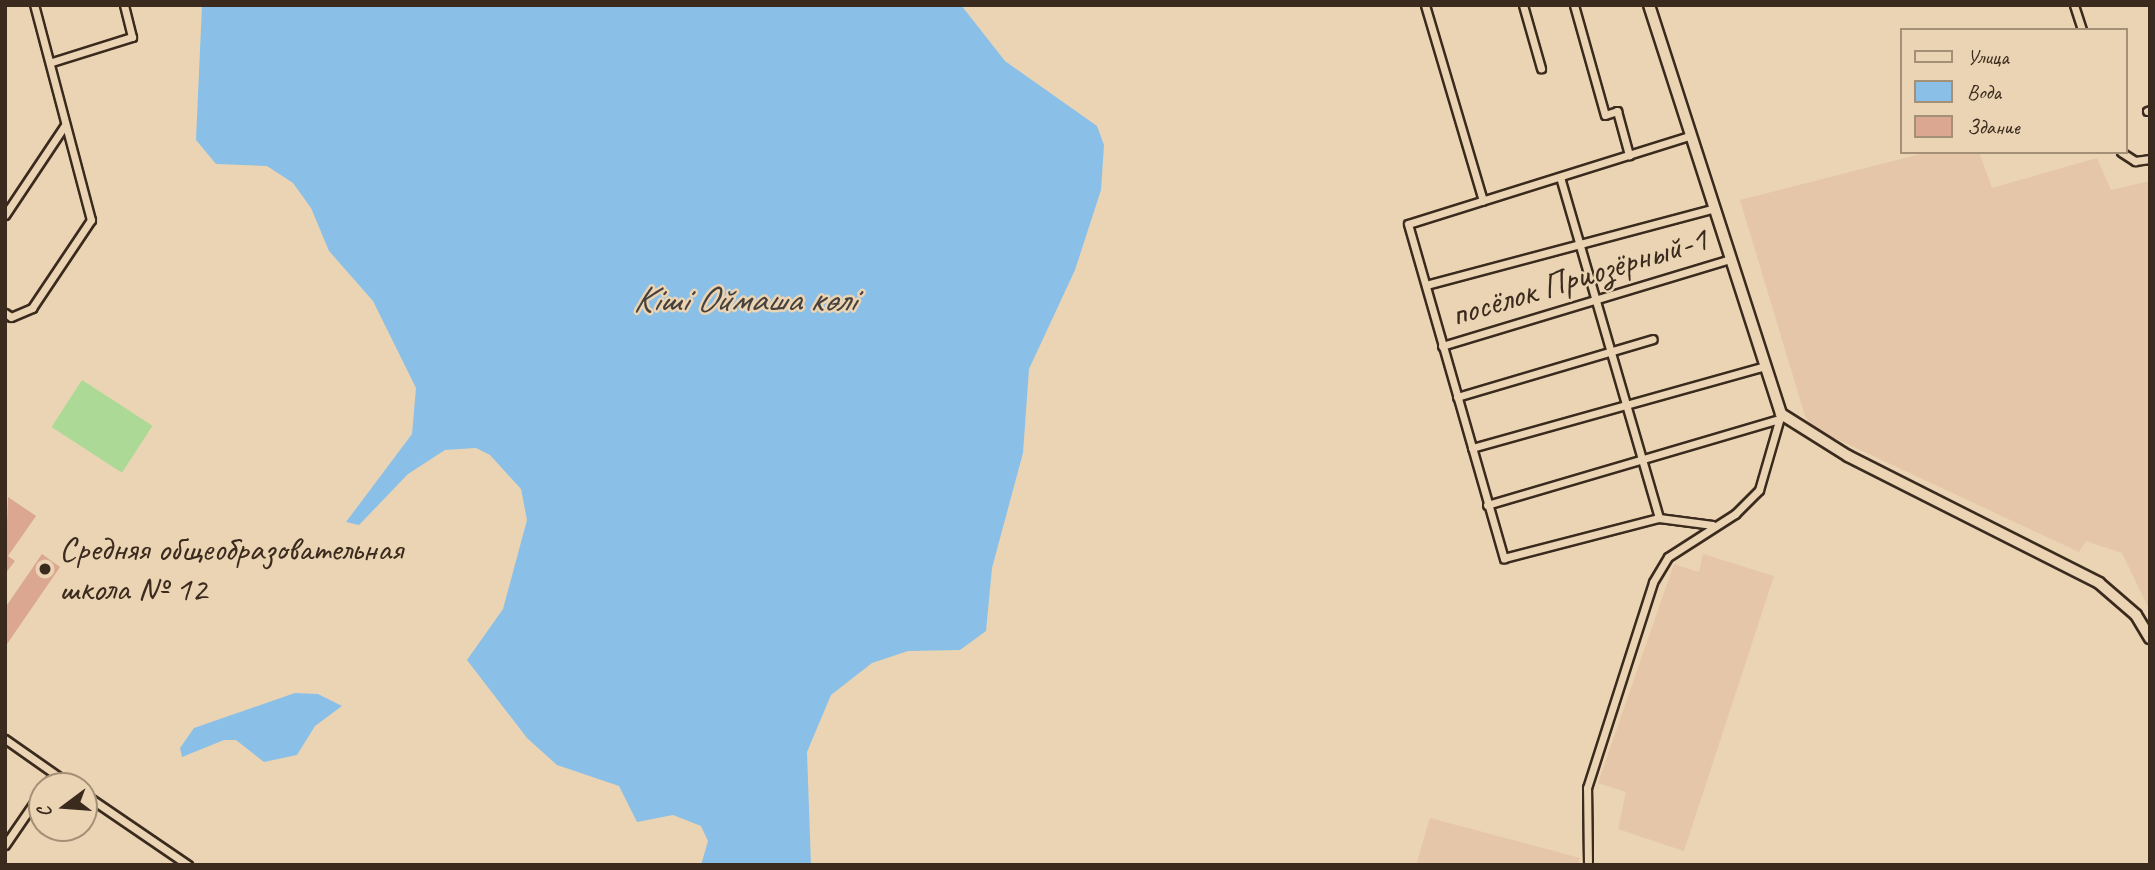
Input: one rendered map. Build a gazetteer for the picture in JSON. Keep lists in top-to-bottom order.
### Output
{
  "streets": {
    "street": ["посёлок Приозёрный-1"]
  },
  "water": ["Кіші Оймаша көлi"],
  "places": ["Средняя общеобразовательная школа № 12"],
  "legend": ["Улица", "Вода", "Здание"],
  "north": "left"
}
